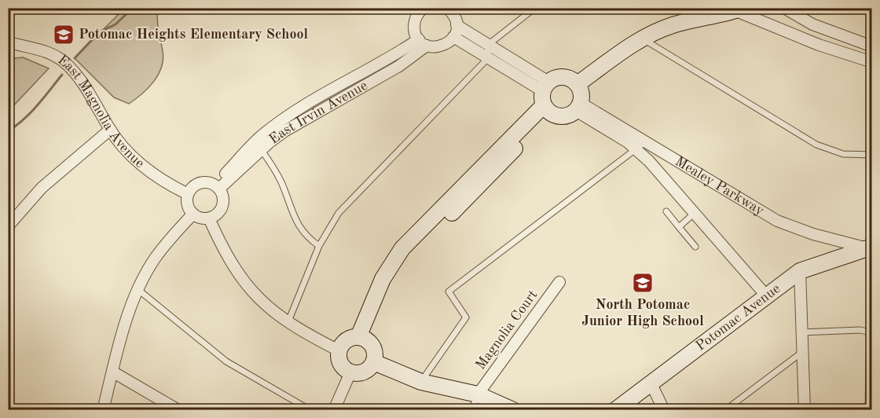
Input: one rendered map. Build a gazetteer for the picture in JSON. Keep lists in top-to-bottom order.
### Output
{
  "streets": {
    "street": [
      "East Magnolia Avenue",
      "East Irvin Avenue",
      "Mealey Parkway",
      "Potomac Avenue",
      "Magnolia Court"
    ]
  },
  "crossings": [
    ["East Magnolia Avenue", "East Irvin Avenue"],
    ["Mealey Parkway", "Potomac Avenue"]
  ],
  "places": {
    "school or university": ["Potomac Heights Elementary School", "North Potomac Junior High School"]
  }
}
